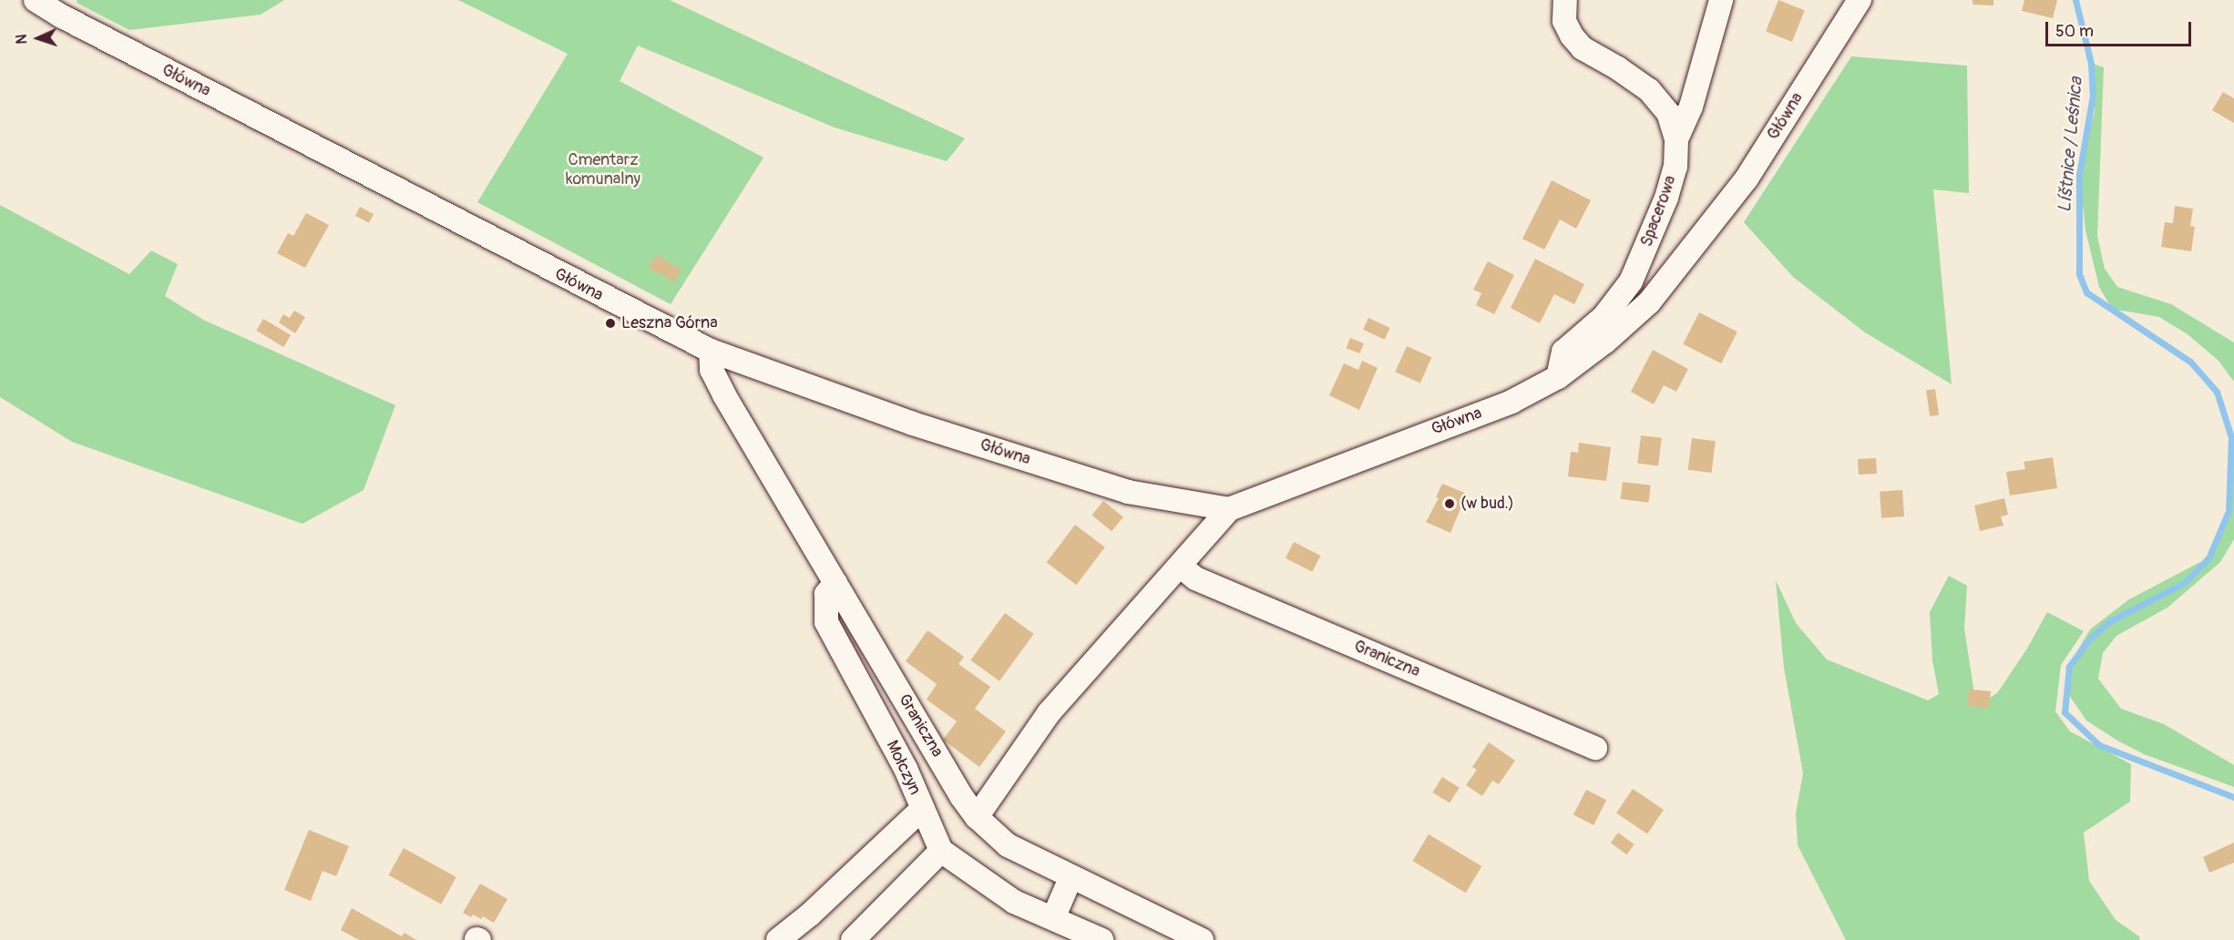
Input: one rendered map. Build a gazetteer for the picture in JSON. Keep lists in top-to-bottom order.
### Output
{
  "streets": {
    "street": [
      "Główna",
      "Spacerowa",
      "Graniczna",
      "Mołczyn"
    ]
  },
  "crossings": [
    ["Główna", "Spacerowa"],
    ["Główna", "Graniczna"],
    ["Graniczna", "Mołczyn"]
  ],
  "water": ["Líštnice / Leśnica"],
  "parks": ["Cmentarz komunalny"],
  "places": ["Leszna Górna", "(w bud.)"],
  "scale_bar": "50 m",
  "north": "left"
}
